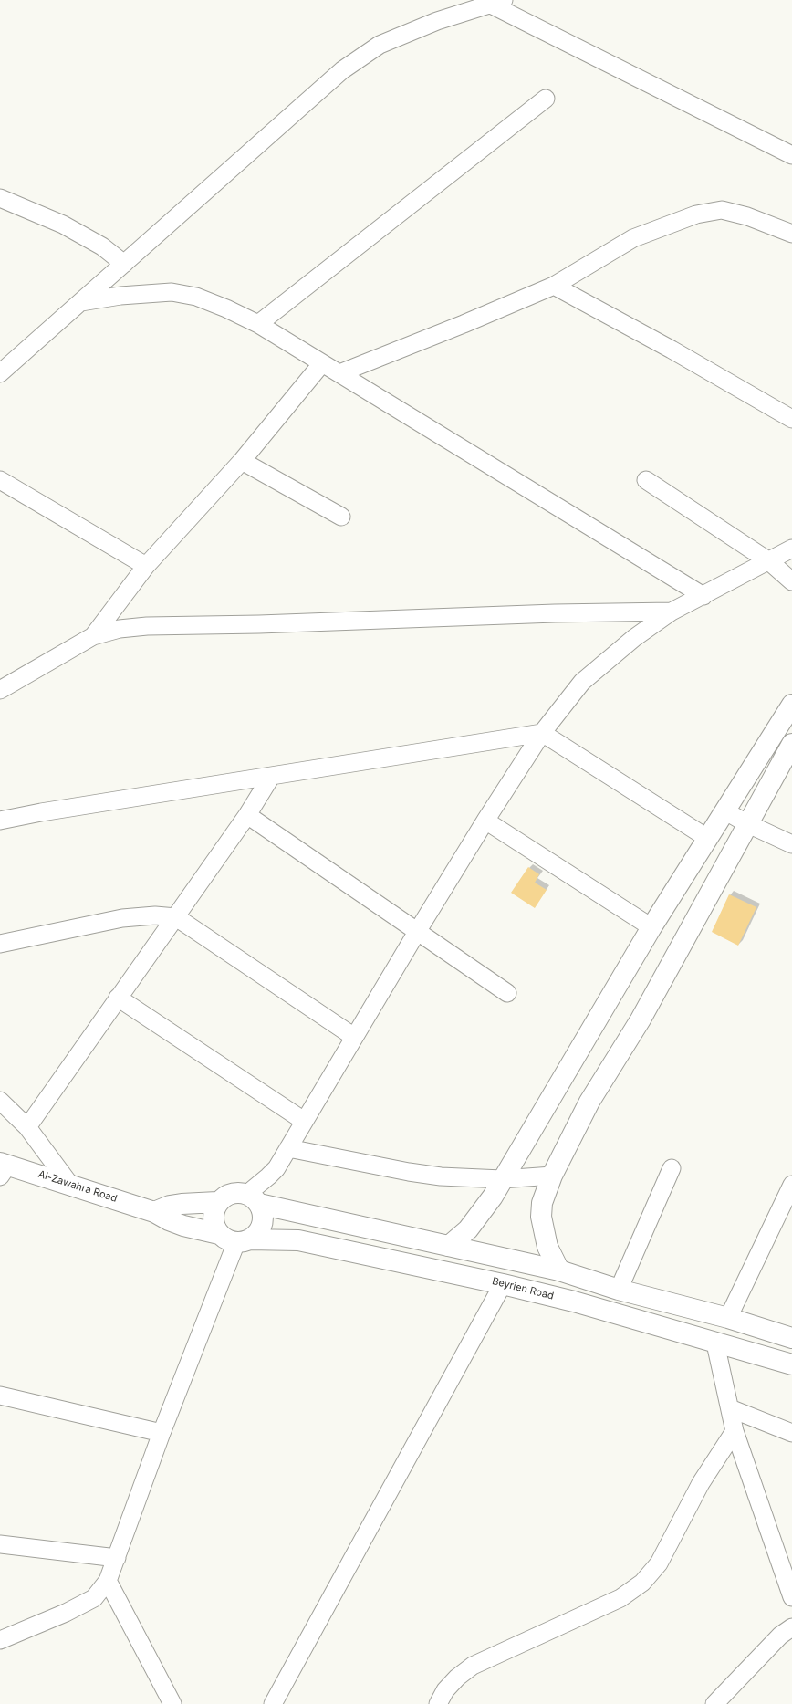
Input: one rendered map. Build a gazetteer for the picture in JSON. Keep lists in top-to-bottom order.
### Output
{
  "streets": {
    "main road": ["Al-Zawahra Road", "Beyrien Road"]
  },
  "crossings": [
    ["Al-Zawahra Road", "Beyrien Road"]
  ]
}
